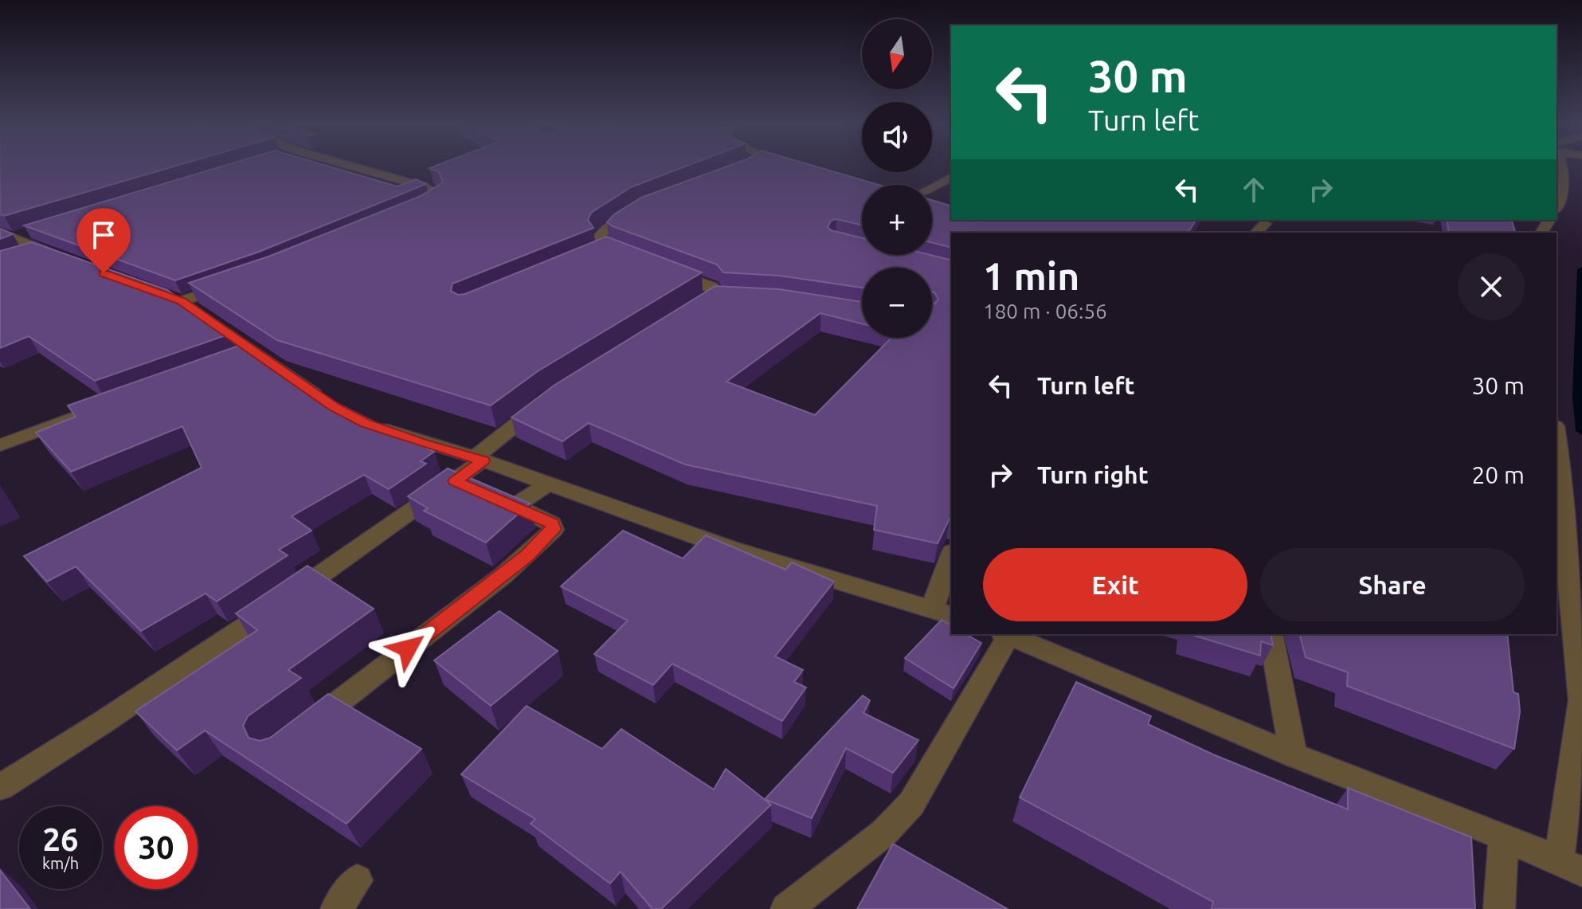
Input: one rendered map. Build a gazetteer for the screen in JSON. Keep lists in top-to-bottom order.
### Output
{
  "north": "bottom",
  "page": {
    "map_buttons": ["+", "−"],
    "turn": ["30 m", "Turn left"],
    "heading": ["1 min", "180 m · 06:56"],
    "list": [
      {
        "name": "Turn left",
        "value": "30 m"
      },
      {
        "name": "Turn right",
        "value": "20 m"
      }
    ],
    "buttons": ["Exit", "Share"],
    "speed": "26 km/h",
    "limit": "30"
  }
}
